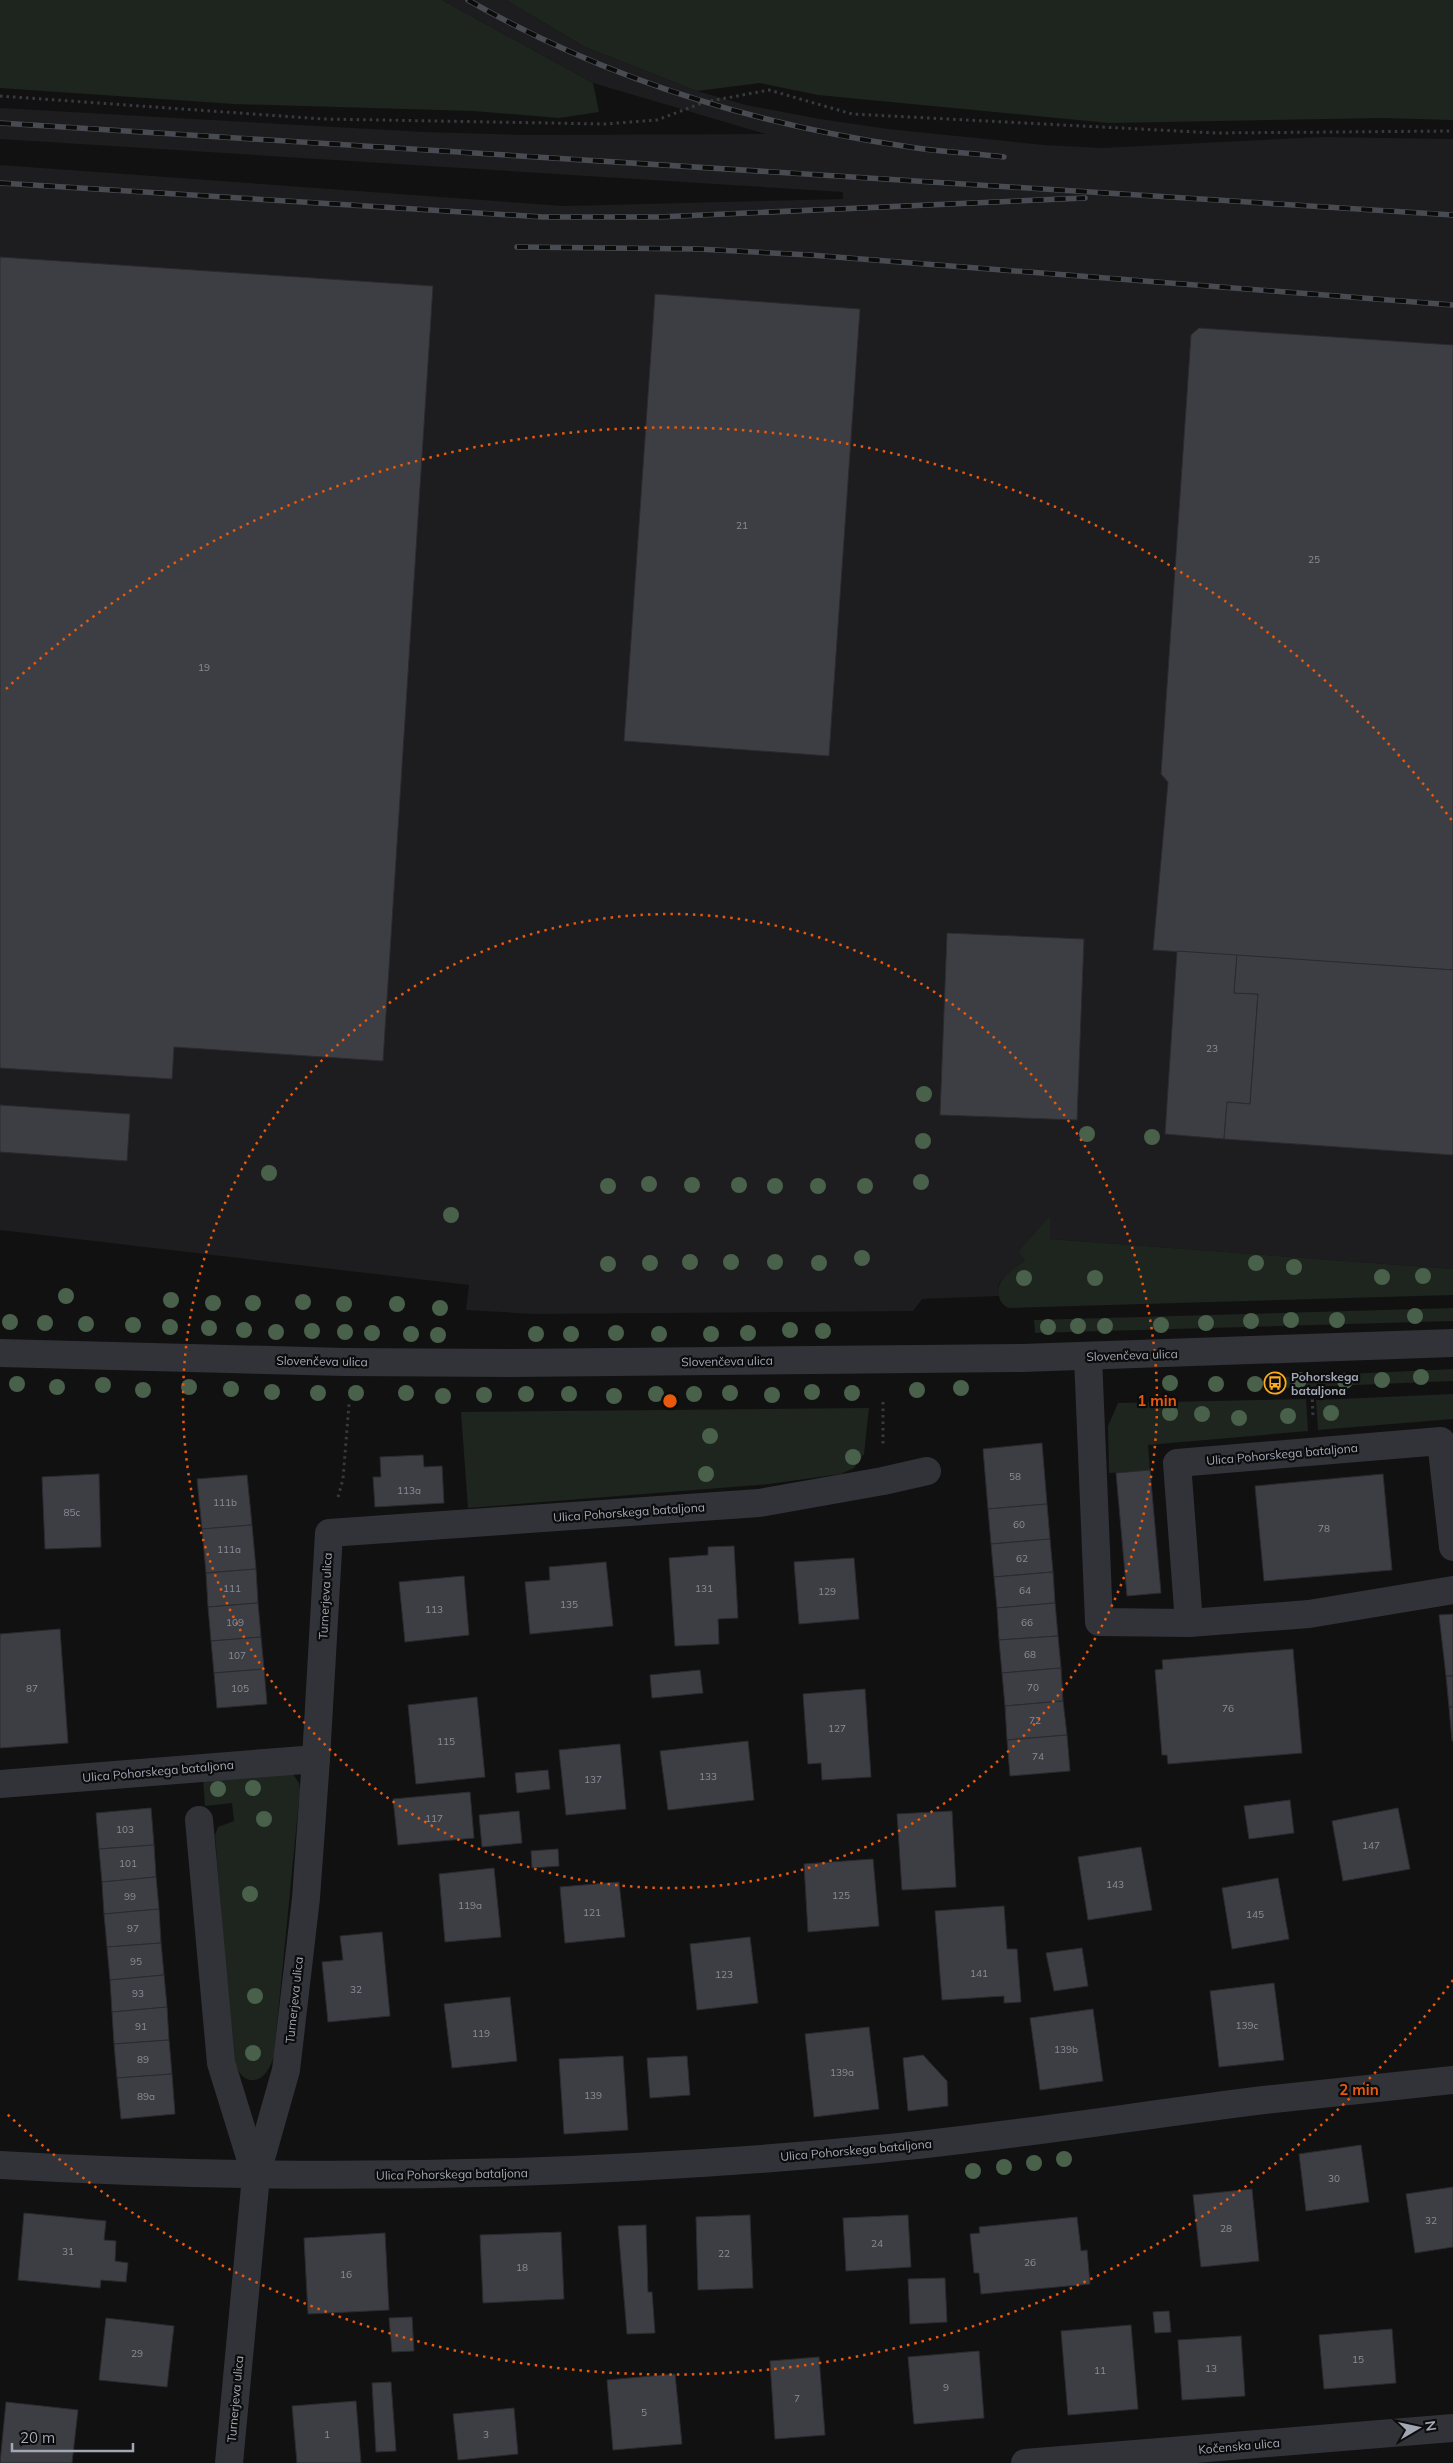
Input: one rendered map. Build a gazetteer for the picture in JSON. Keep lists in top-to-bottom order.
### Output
{
  "streets": {
    "street": [
      "Slovenčeva ulica",
      "Ulica Pohorskega bataljona",
      "Turnerjeva ulica",
      "Kočenska ulica"
    ]
  },
  "crossings": [
    ["Ulica Pohorskega bataljona", "Turnerjeva ulica"]
  ],
  "places": {
    "bus stop": ["Pohorskega bataljona"]
  },
  "house_numbers": [
    "21",
    "25",
    "19",
    "23",
    "58",
    "113a",
    "111b",
    "85c",
    "60",
    "78",
    "111a",
    "62",
    "111",
    "131",
    "64",
    "129",
    "135",
    "113",
    "109",
    "66",
    "68",
    "107",
    "70",
    "87",
    "105",
    "76",
    "72",
    "127",
    "115",
    "74",
    "133",
    "137",
    "117",
    "103",
    "147",
    "101",
    "143",
    "125",
    "99",
    "119a",
    "121",
    "145",
    "97",
    "95",
    "141",
    "123",
    "32",
    "93",
    "139c",
    "91",
    "119",
    "139b",
    "89",
    "139a",
    "139",
    "89a",
    "30",
    "32",
    "28",
    "24",
    "31",
    "22",
    "26",
    "18",
    "16",
    "29",
    "15",
    "13",
    "11",
    "9",
    "7",
    "5",
    "1",
    "3"
  ],
  "scale_bar": "20 m",
  "north": "right",
  "rings": ["1 min", "2 min"]
}
